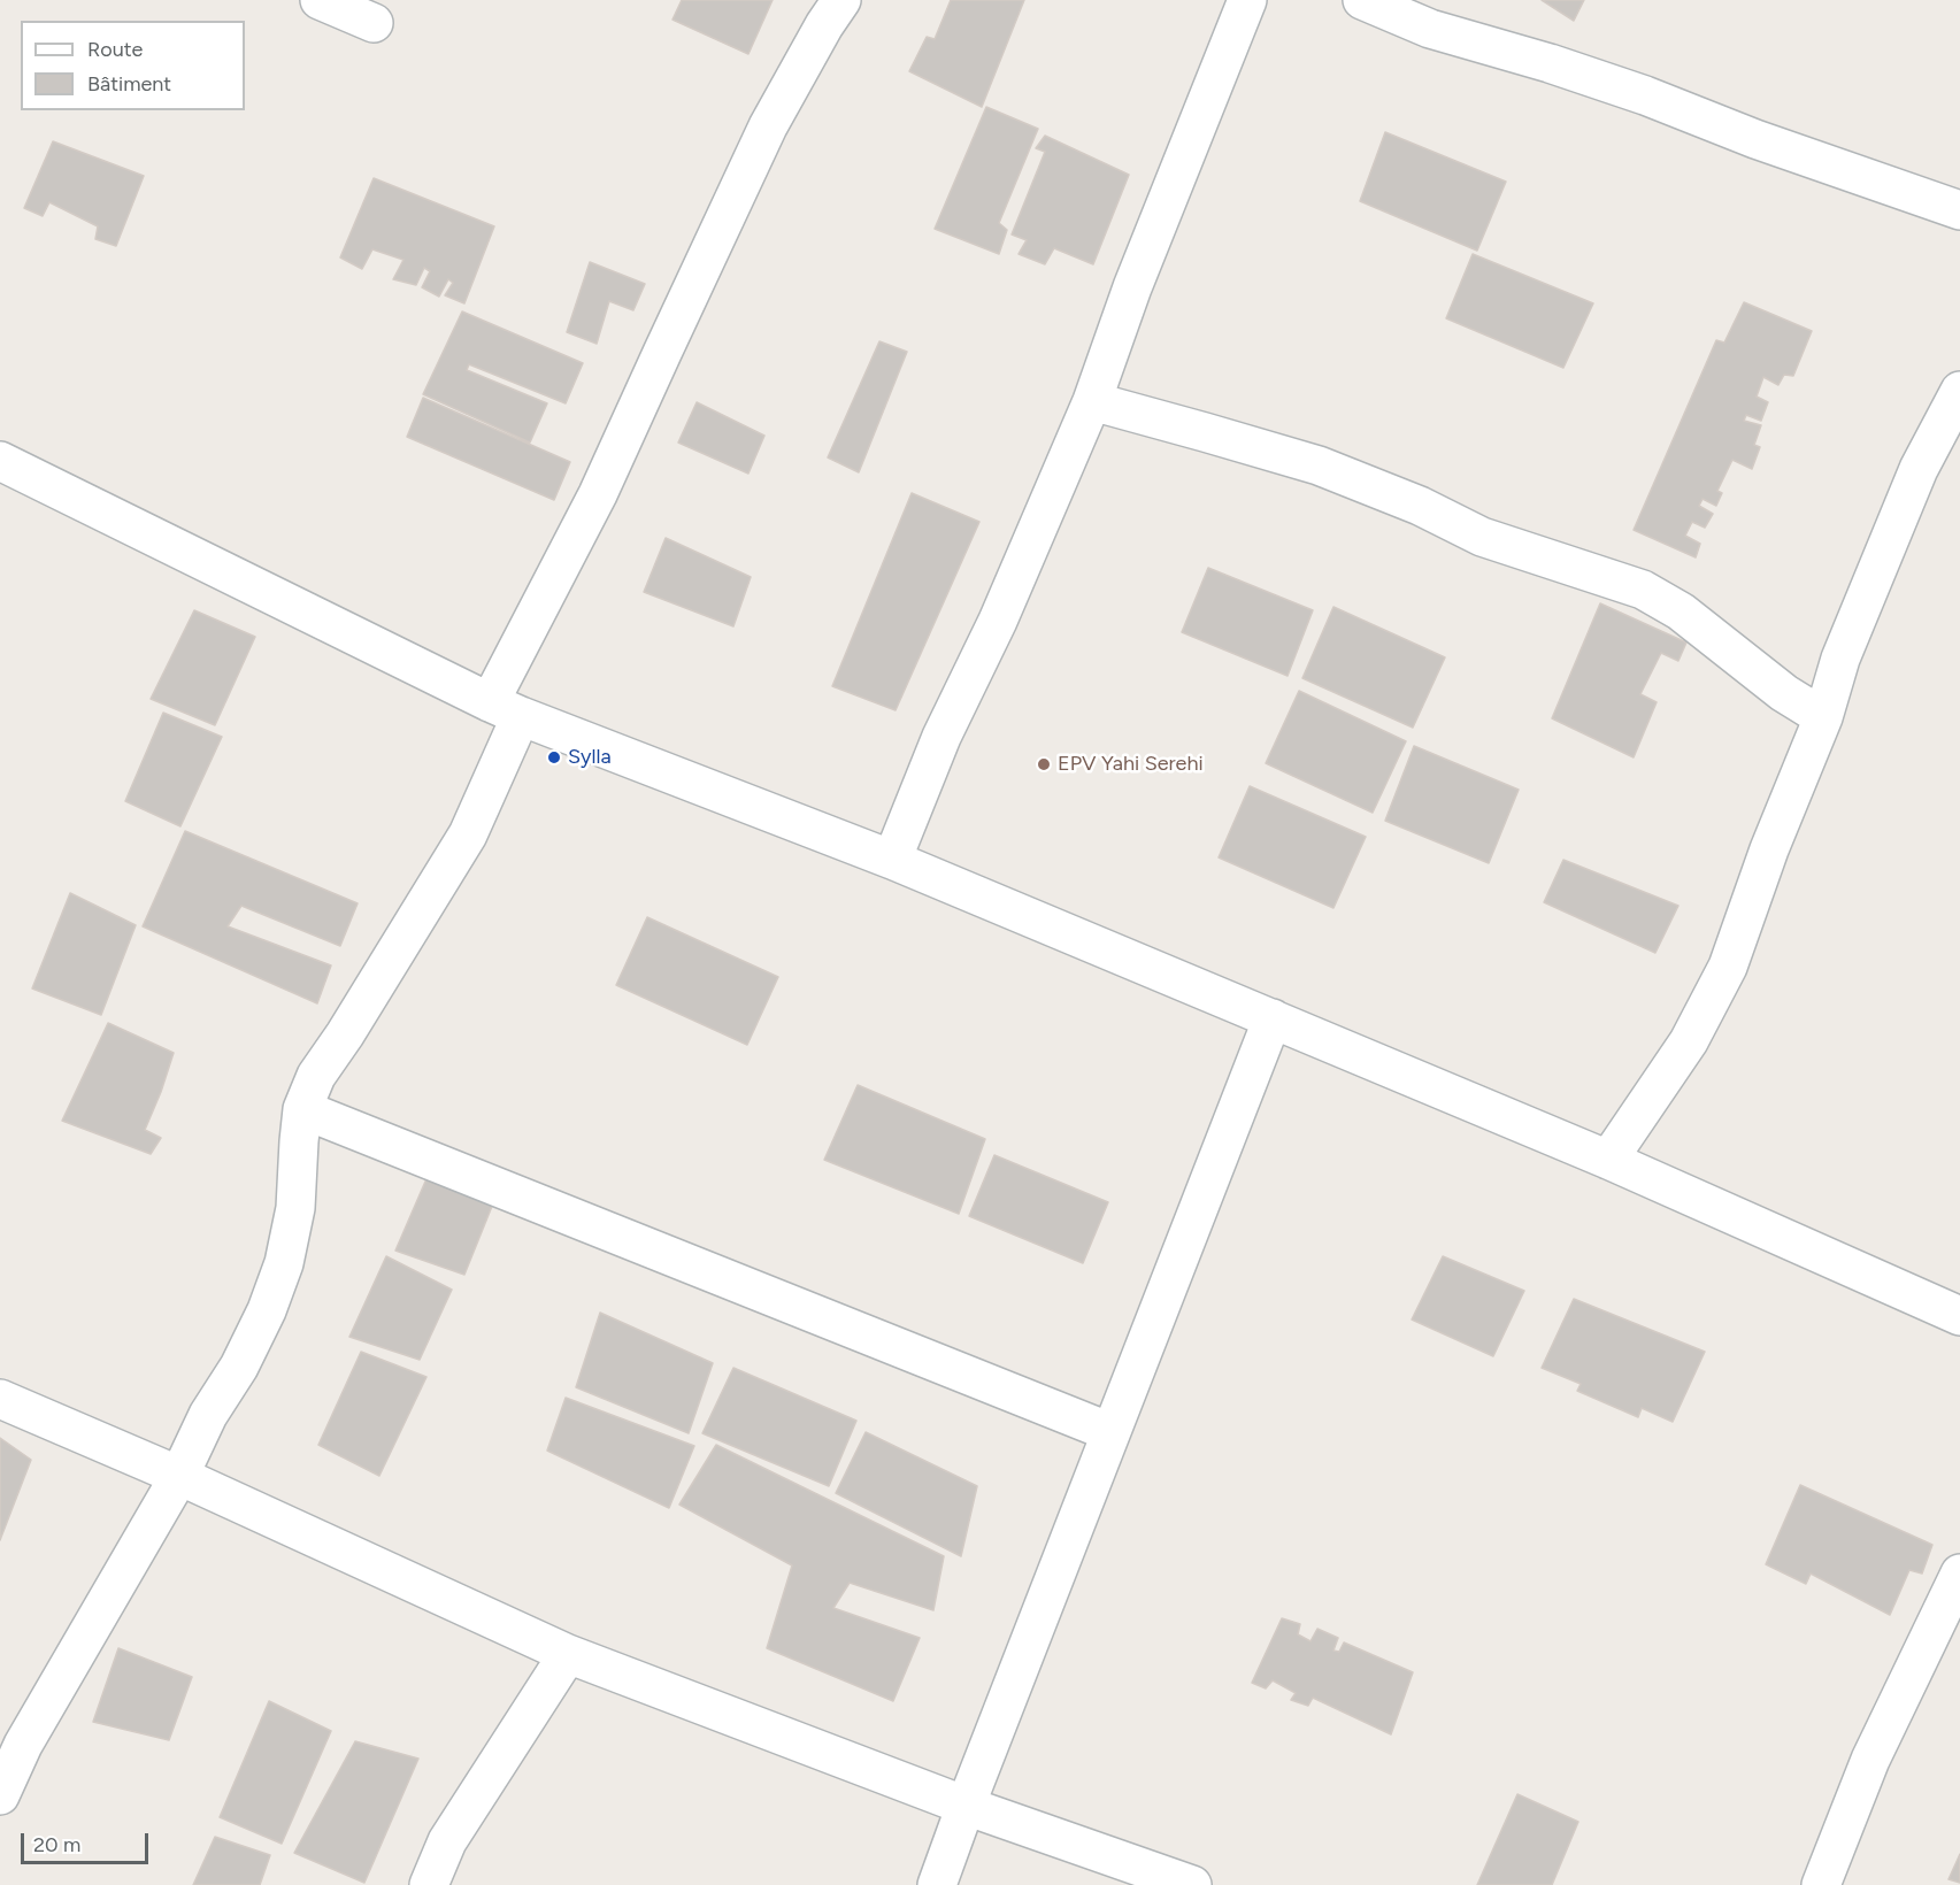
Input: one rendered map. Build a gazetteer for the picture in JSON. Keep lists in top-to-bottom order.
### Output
{
  "places": ["Sylla", "EPV Yahi Serehi"],
  "legend": ["Route", "Bâtiment"],
  "scale_bar": "20 m"
}
